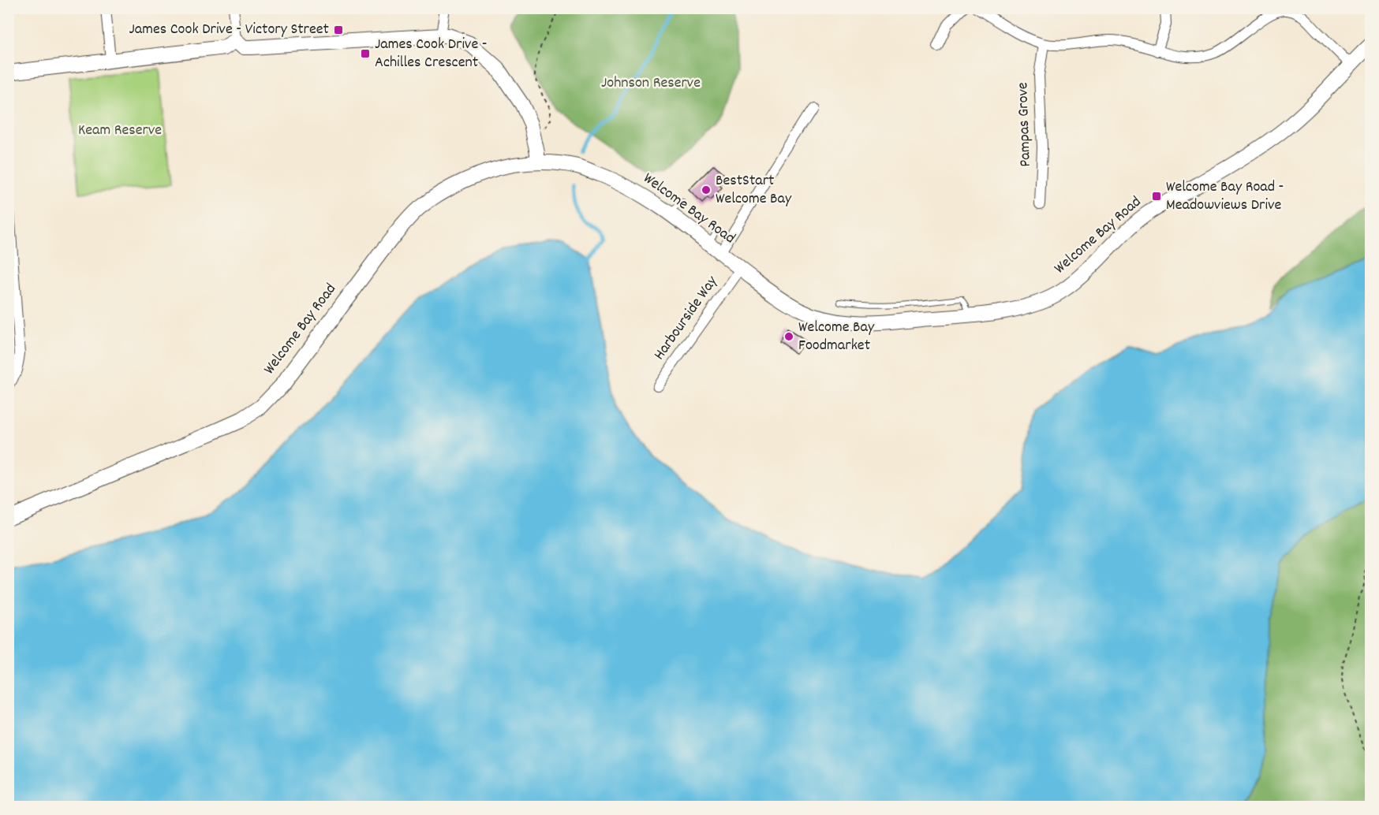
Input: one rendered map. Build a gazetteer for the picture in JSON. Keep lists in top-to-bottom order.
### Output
{
  "streets": {
    "main road": ["Welcome Bay Road"],
    "street": ["Pampas Grove", "Harbourside Way"]
  },
  "crossings": [
    ["Welcome Bay Road", "Harbourside Way"]
  ],
  "parks": ["Johnson Reserve", "Keam Reserve"],
  "places": {
    "transit": ["James Cook Drive - Victory Street", "James Cook Drive - Achilles Crescent", "Welcome Bay Road - Meadowviews Drive"],
    "other": ["BestStart Welcome Bay", "Welcome Bay Foodmarket"]
  }
}
